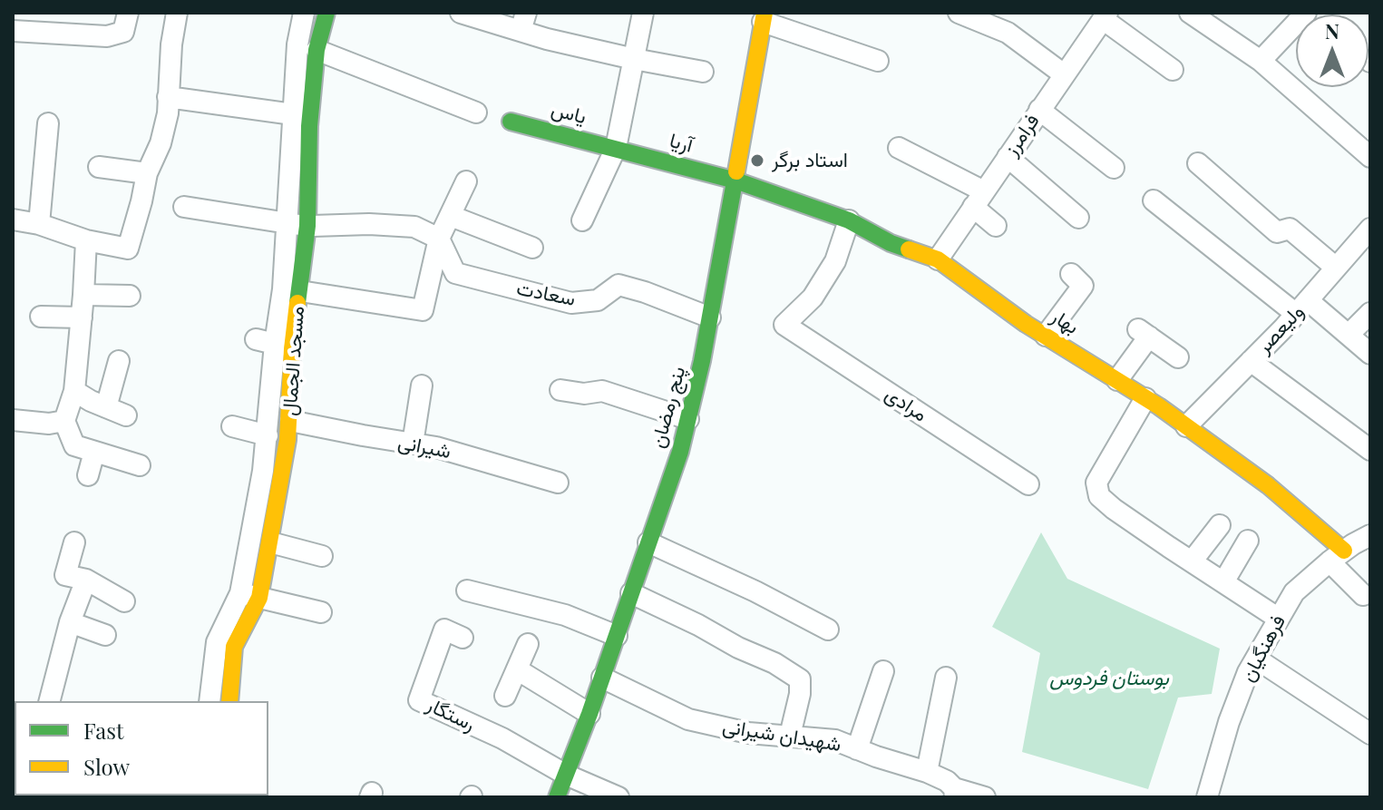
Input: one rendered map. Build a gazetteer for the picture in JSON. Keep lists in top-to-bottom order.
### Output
{
  "streets": {
    "street": [
      "یاس",
      "فرامرز",
      "آریا",
      "سعادت",
      "بهار",
      "ولیعصر",
      "مسجد الجمال",
      "مرادی",
      "پنج رمضان",
      "شیرانی",
      "فرهنگیان",
      "رستگار",
      "شهیدان شیرانی"
    ]
  },
  "crossings": [
    ["یاس", "آریا"],
    ["فرامرز", "بهار"],
    ["آریا", "بهار"],
    ["آریا", "پنج رمضان"],
    ["سعادت", "پنج رمضان"],
    ["بهار", "ولیعصر"],
    ["بهار", "مرادی"],
    ["بهار", "پنج رمضان"],
    ["بهار", "فرهنگیان"],
    ["مسجد الجمال", "شیرانی"],
    ["پنج رمضان", "رستگار"],
    ["پنج رمضان", "شهیدان شیرانی"]
  ],
  "parks": ["بوستان فردوس"],
  "places": ["استاد برگر"],
  "legend": ["Fast", "Slow"],
  "north": "top"
}
